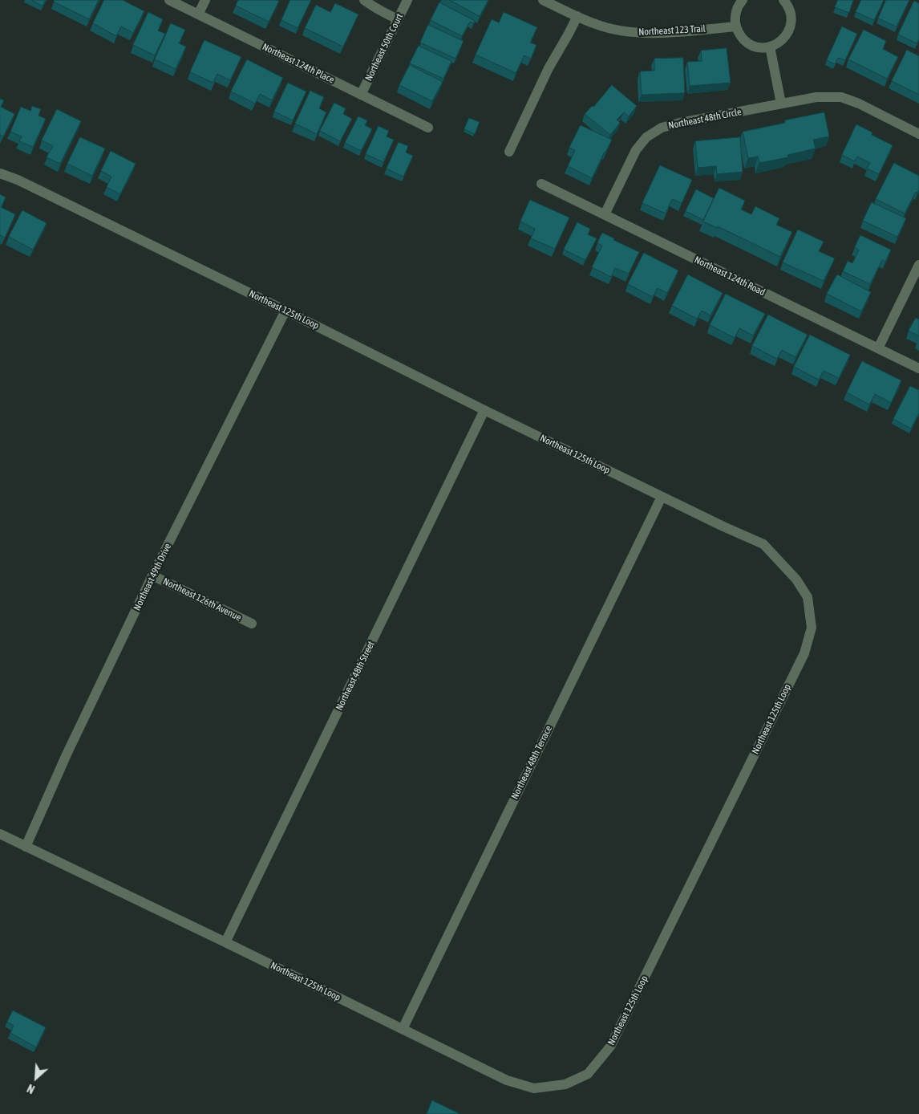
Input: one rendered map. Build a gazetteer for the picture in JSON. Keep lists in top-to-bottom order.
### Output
{
  "streets": {
    "street": [
      "Northeast 123 Trail",
      "Northeast 50th Court",
      "Northeast 124th Place",
      "Northeast 48th Circle",
      "Northeast 124th Road",
      "Northeast 125th Loop",
      "Northeast 49th Drive",
      "Northeast 126th Avenue",
      "Northeast 48th Street",
      "Northeast 48th Terrace"
    ]
  },
  "crossings": [
    ["Northeast 50th Court", "Northeast 124th Place"],
    ["Northeast 48th Circle", "Northeast 124th Road"],
    ["Northeast 125th Loop", "Northeast 49th Drive"],
    ["Northeast 125th Loop", "Northeast 48th Street"],
    ["Northeast 125th Loop", "Northeast 48th Terrace"],
    ["Northeast 49th Drive", "Northeast 126th Avenue"]
  ],
  "north": "bottom left"
}
